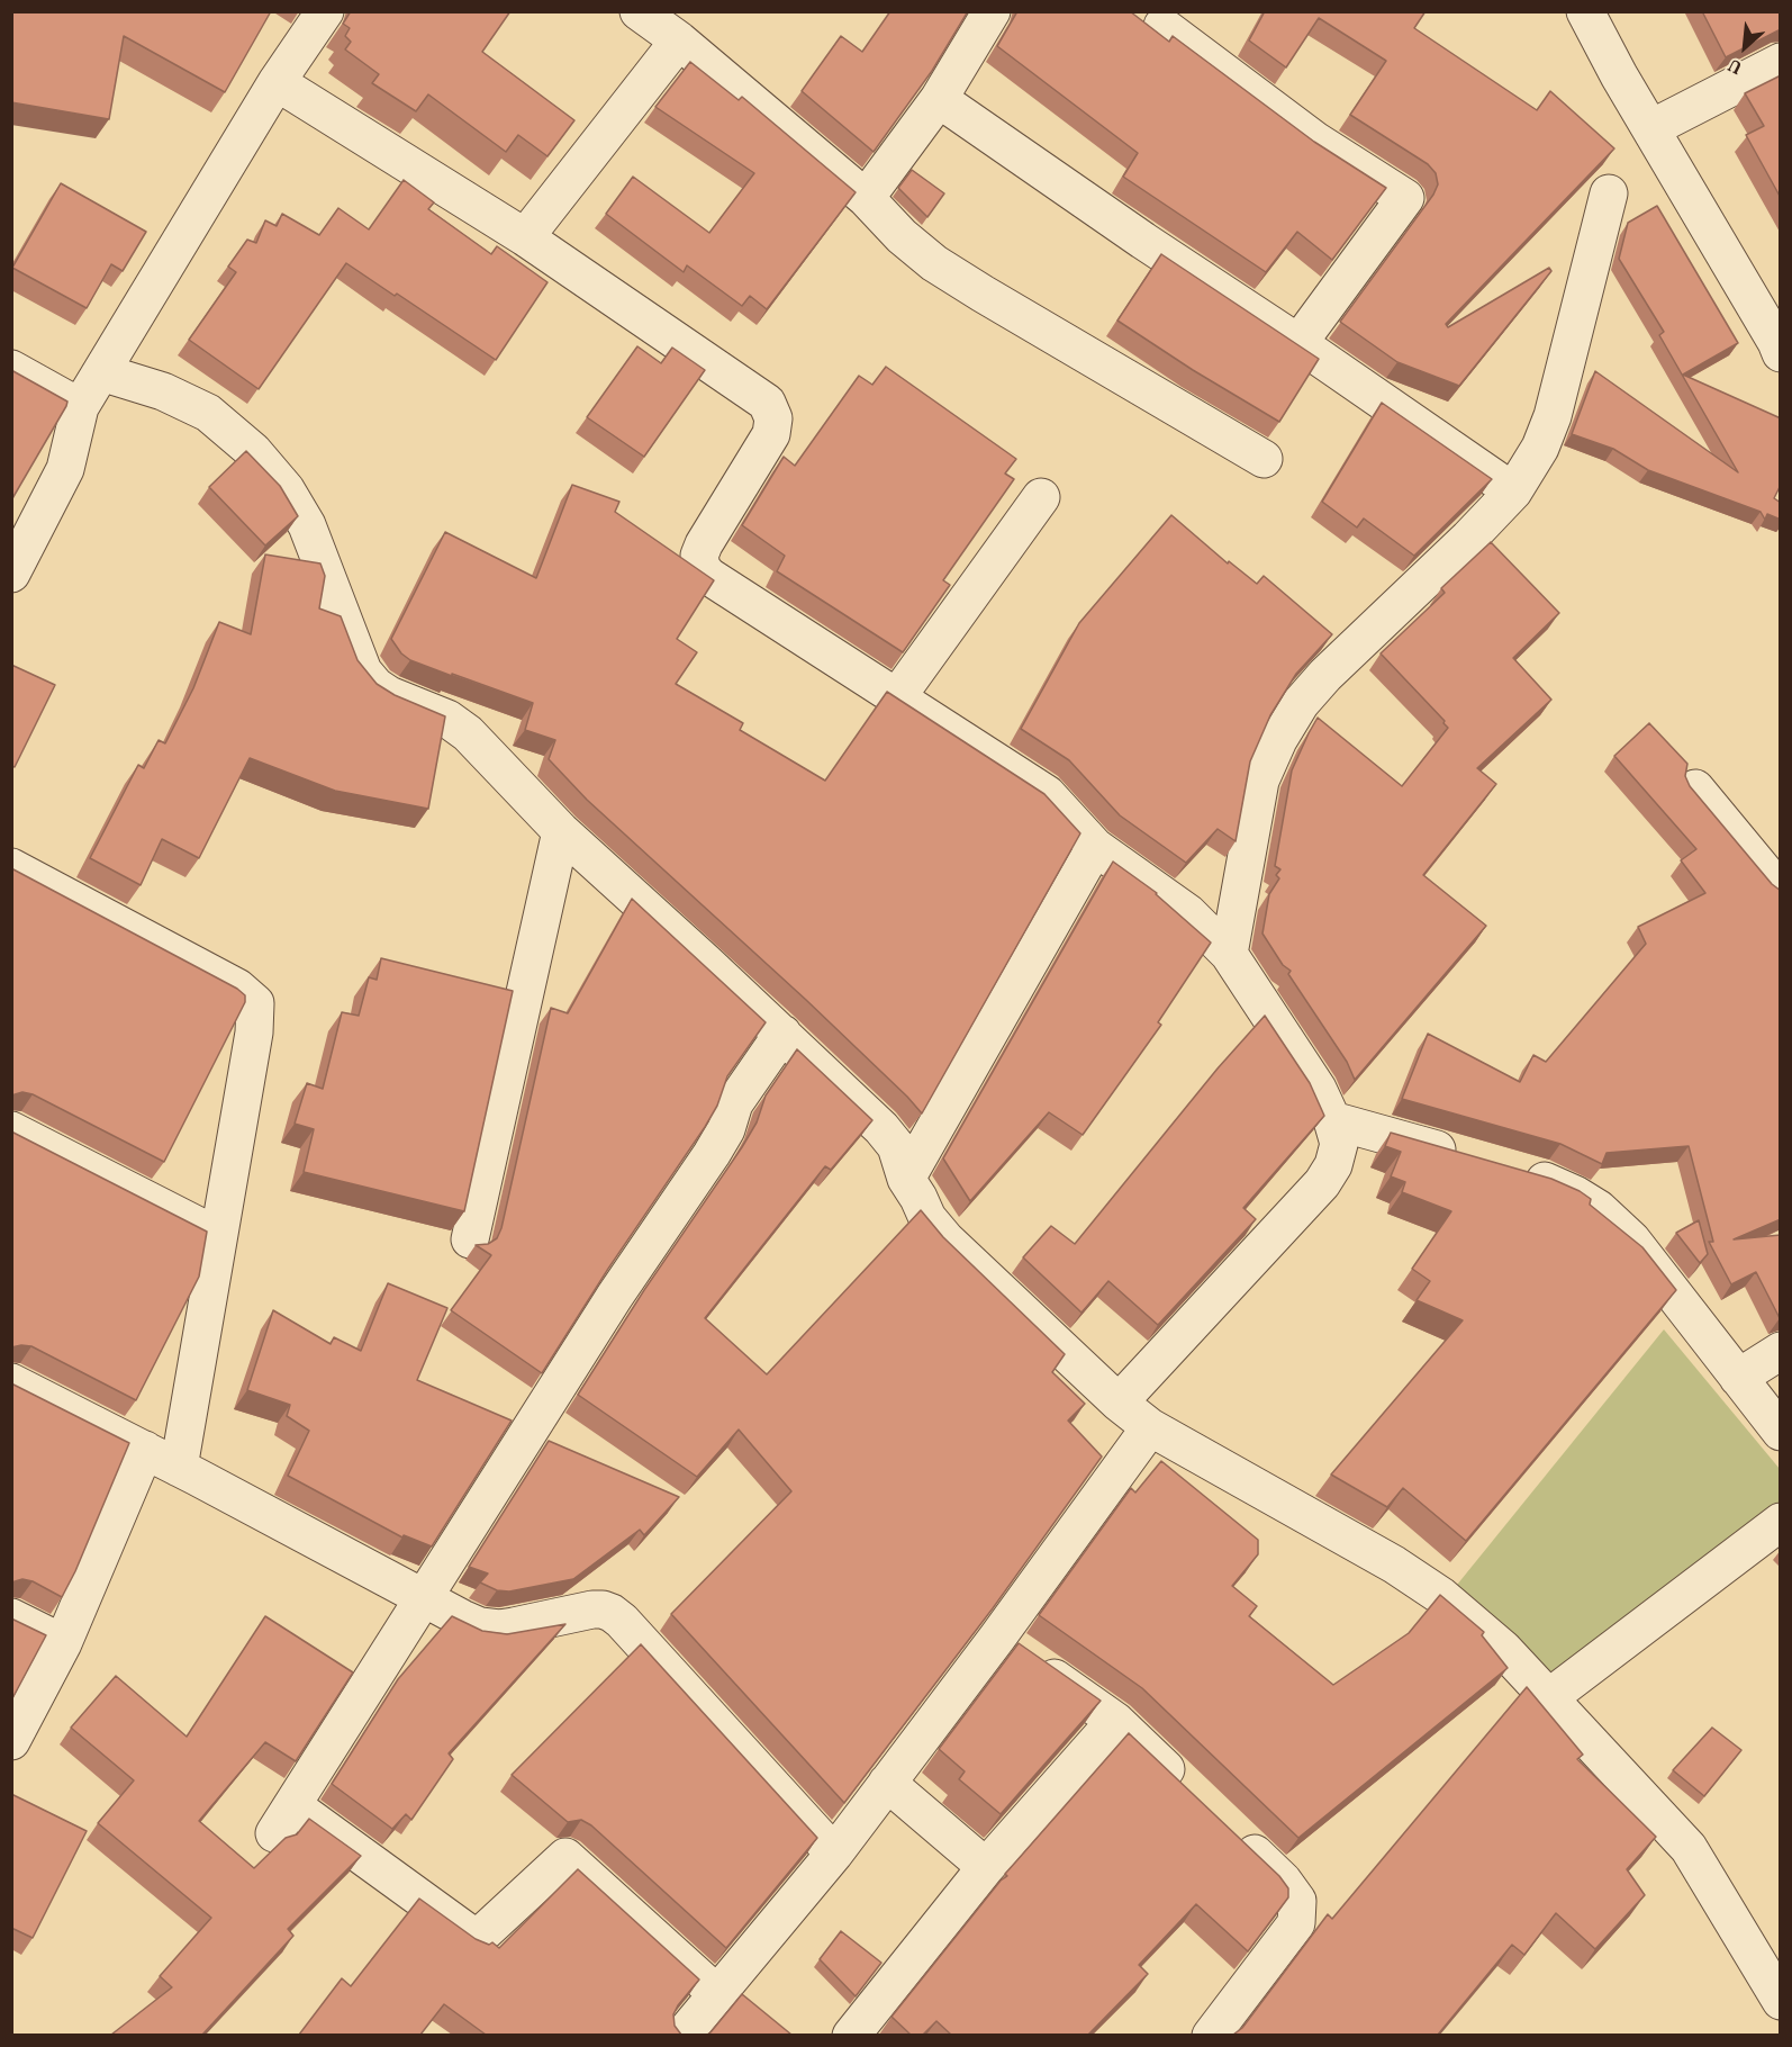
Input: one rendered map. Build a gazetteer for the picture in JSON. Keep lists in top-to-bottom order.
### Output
{
  "north": "bottom left"
}
